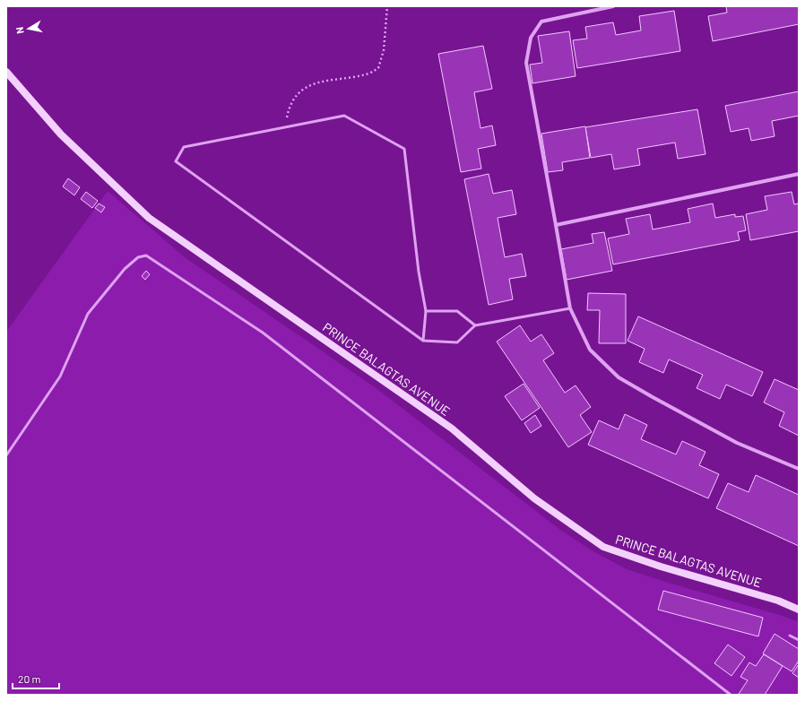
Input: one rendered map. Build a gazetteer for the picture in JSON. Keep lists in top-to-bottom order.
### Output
{
  "streets": {
    "main road": ["PRINCE BALAGTAS AVENUE"]
  },
  "scale_bar": "20 m",
  "north": "left"
}
